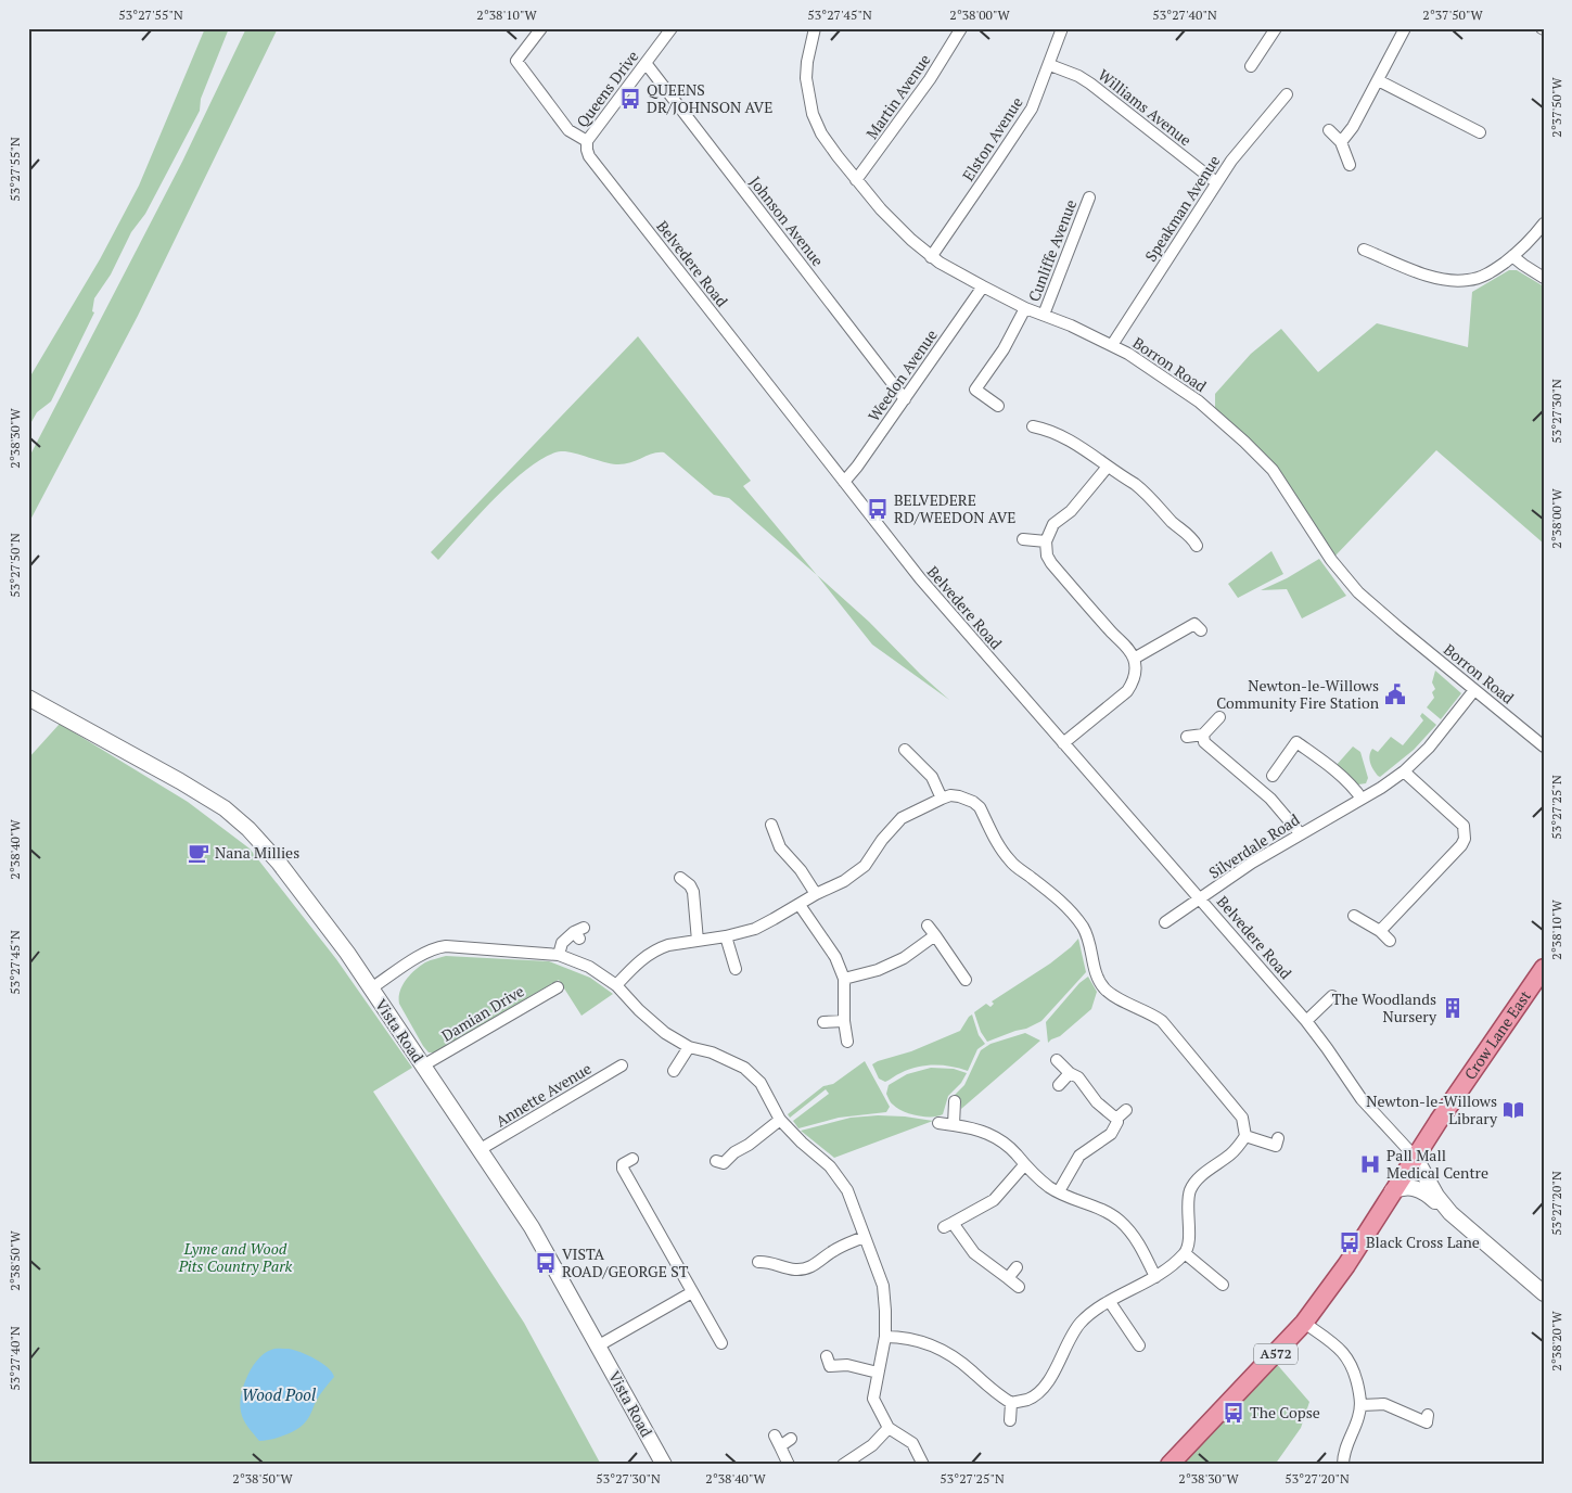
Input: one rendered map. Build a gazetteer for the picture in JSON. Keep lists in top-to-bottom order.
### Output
{
  "streets": {
    "main road": ["Vista Road", "Crow Lane East", "A572"],
    "street": [
      "Queens Drive",
      "Martin Avenue",
      "Williams Avenue",
      "Elston Avenue",
      "Speakman Avenue",
      "Johnson Avenue",
      "Cunliffe Avenue",
      "Belvedere Road",
      "Borron Road",
      "Weedon Avenue",
      "Silverdale Road",
      "Damian Drive",
      "Annette Avenue"
    ]
  },
  "crossings": [
    ["Queens Drive", "Johnson Avenue"],
    ["Queens Drive", "Belvedere Road"],
    ["Martin Avenue", "Borron Road"],
    ["Williams Avenue", "Elston Avenue"],
    ["Williams Avenue", "Speakman Avenue"],
    ["Elston Avenue", "Borron Road"],
    ["Speakman Avenue", "Borron Road"],
    ["Johnson Avenue", "Weedon Avenue"],
    ["Cunliffe Avenue", "Borron Road"],
    ["Belvedere Road", "Weedon Avenue"],
    ["Belvedere Road", "Silverdale Road"],
    ["Belvedere Road", "Crow Lane East"],
    ["Belvedere Road", "A572"],
    ["Borron Road", "Weedon Avenue"],
    ["Borron Road", "Silverdale Road"],
    ["Damian Drive", "Vista Road"],
    ["Vista Road", "Annette Avenue"],
    ["Crow Lane East", "A572"]
  ],
  "water": ["Wood Pool"],
  "parks": ["Lyme and Wood Pits Country Park"],
  "places": {
    "bus stop": [
      "QUEENS DR/JOHNSON AVE",
      "BELVEDERE RD/WEEDON AVE",
      "Black Cross Lane",
      "VISTA ROAD/GEORGE ST",
      "The Copse"
    ],
    "public building": ["Newton-le-Willows Community Fire Station"],
    "cafe": ["Nana Millies"],
    "building": ["The Woodlands Nursery"],
    "library": ["Newton-le-Willows Library"],
    "hospital": ["Pall Mall Medical Centre"]
  },
  "coordinates": [
    "53°27'55\"N",
    "2°38'10\"W",
    "53°27'45\"N",
    "2°38'00\"W",
    "53°27'40\"N",
    "2°37'50\"W",
    "53°27'30\"N",
    "2°38'30\"W",
    "53°27'50\"N",
    "53°27'25\"N",
    "2°38'40\"W",
    "53°27'20\"N",
    "2°38'50\"W",
    "2°38'20\"W"
  ]
}
